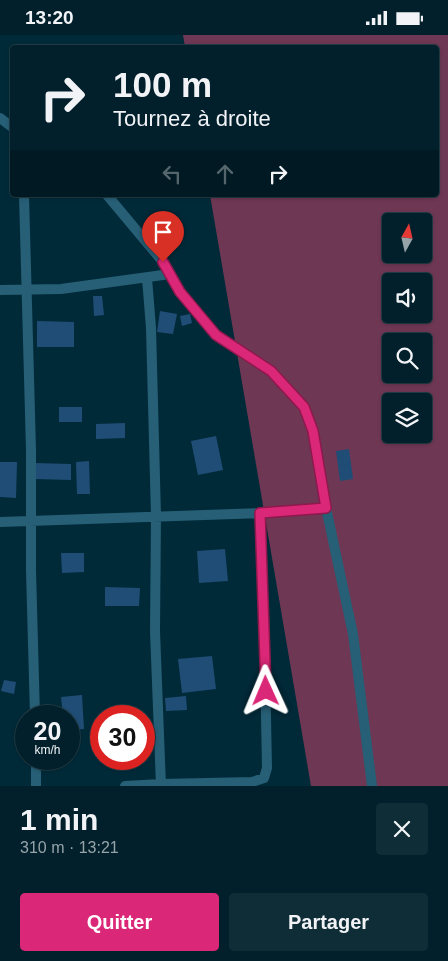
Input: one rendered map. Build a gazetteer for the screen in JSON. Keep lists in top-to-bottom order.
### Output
{
  "north": "top",
  "page": {
    "status": "13:20",
    "turn": ["100 m", "Tournez à droite"],
    "speed": "20 km/h",
    "limit": "30",
    "heading": ["1 min", "310 m · 13:21"],
    "buttons": ["Quitter", "Partager"]
  }
}
